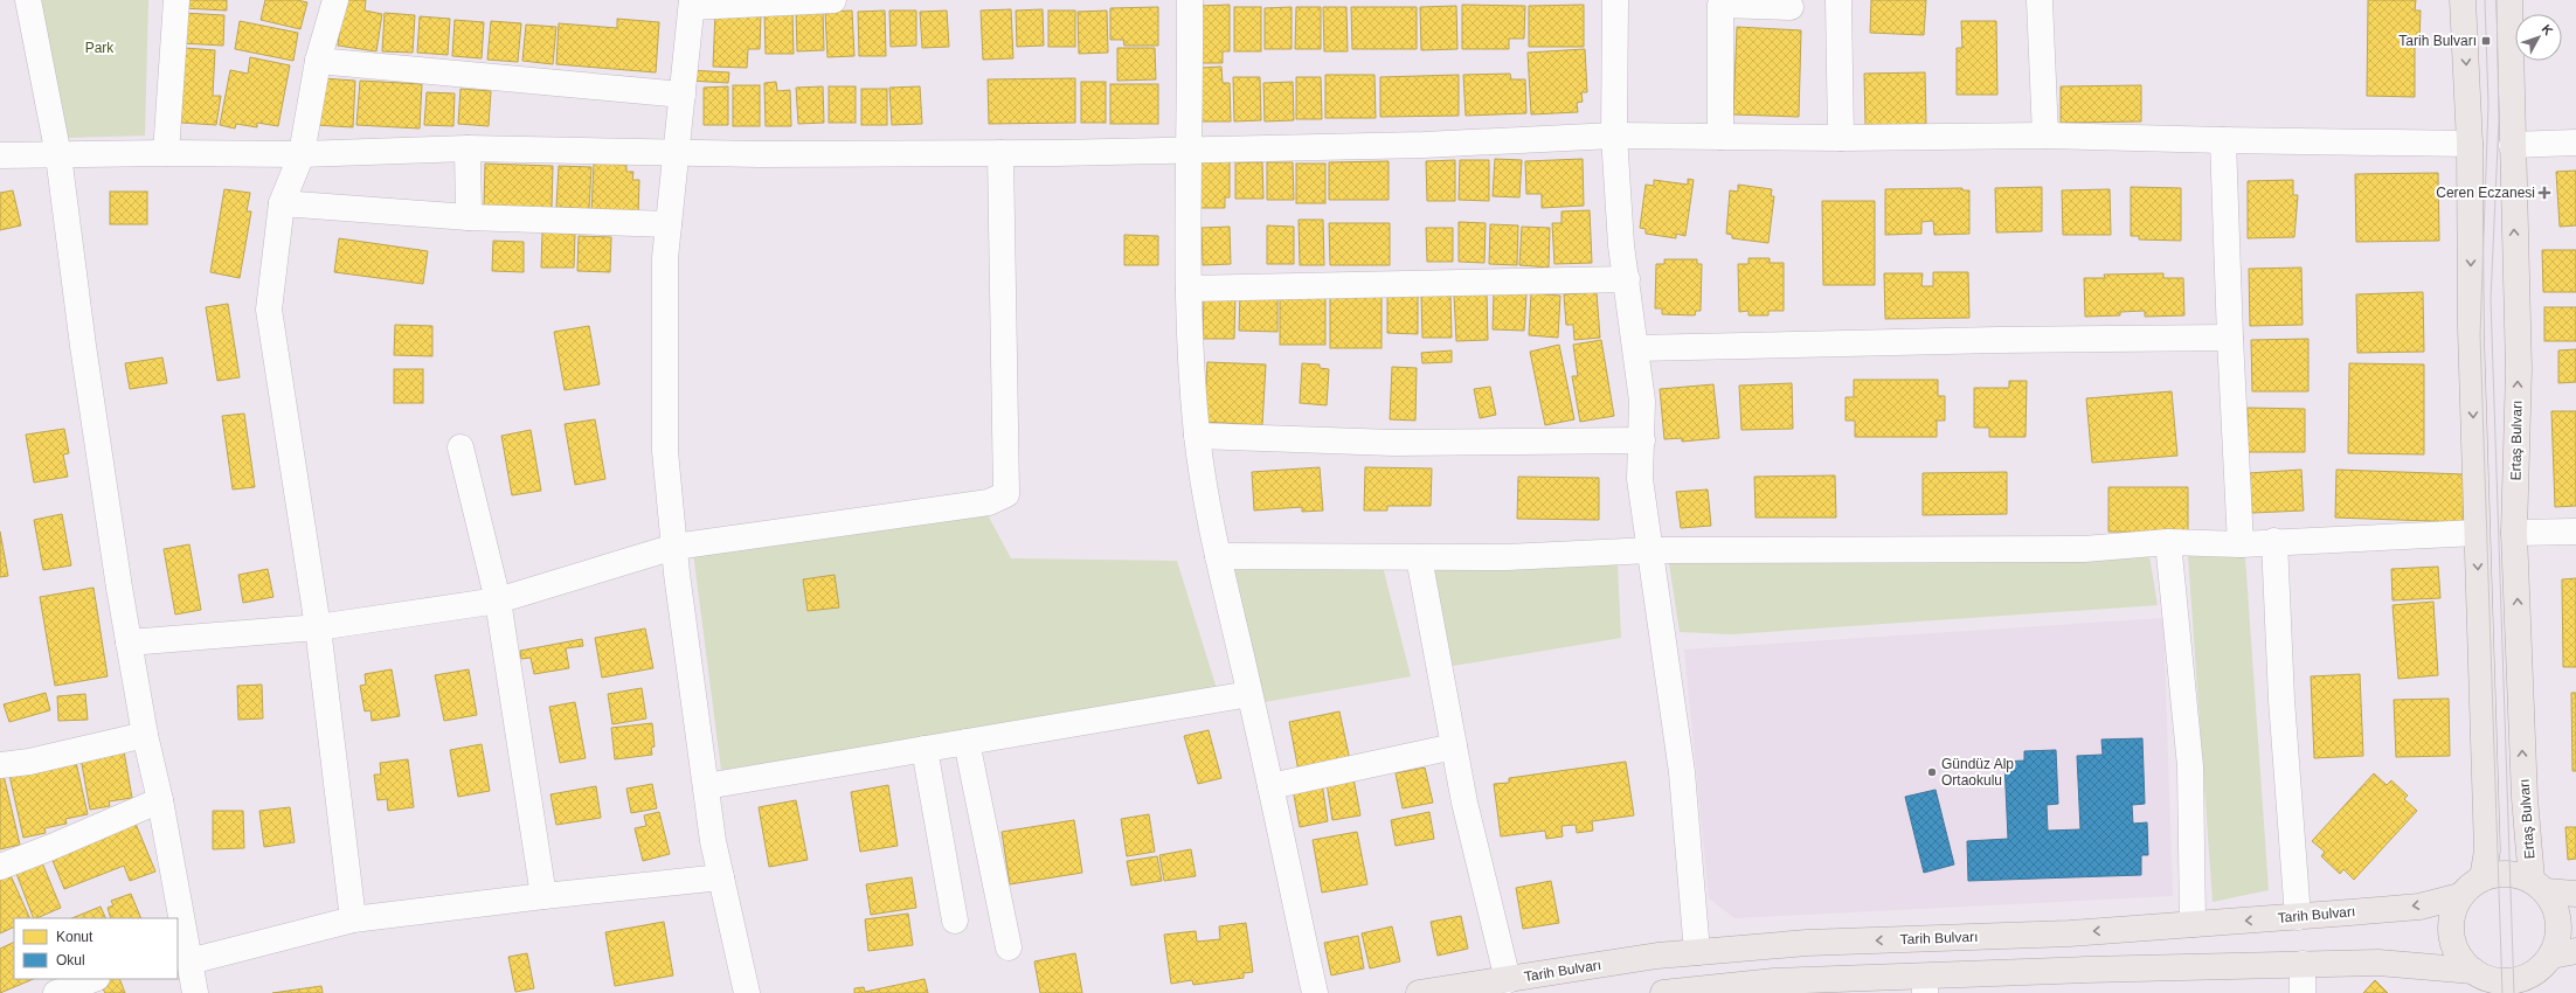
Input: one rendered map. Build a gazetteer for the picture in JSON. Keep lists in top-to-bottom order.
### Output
{
  "streets": {
    "main road": ["Ertaş Bulvarı", "Tarih Bulvarı"]
  },
  "crossings": [
    ["Ertaş Bulvarı", "Tarih Bulvarı"]
  ],
  "parks": ["Park"],
  "places": {
    "transit": ["Tarih Bulvarı"],
    "health": ["Ceren Eczanesi"],
    "other": ["Gündüz Alp Ortaokulu"]
  },
  "legend": ["Konut", "Okul"],
  "north": "top right"
}
